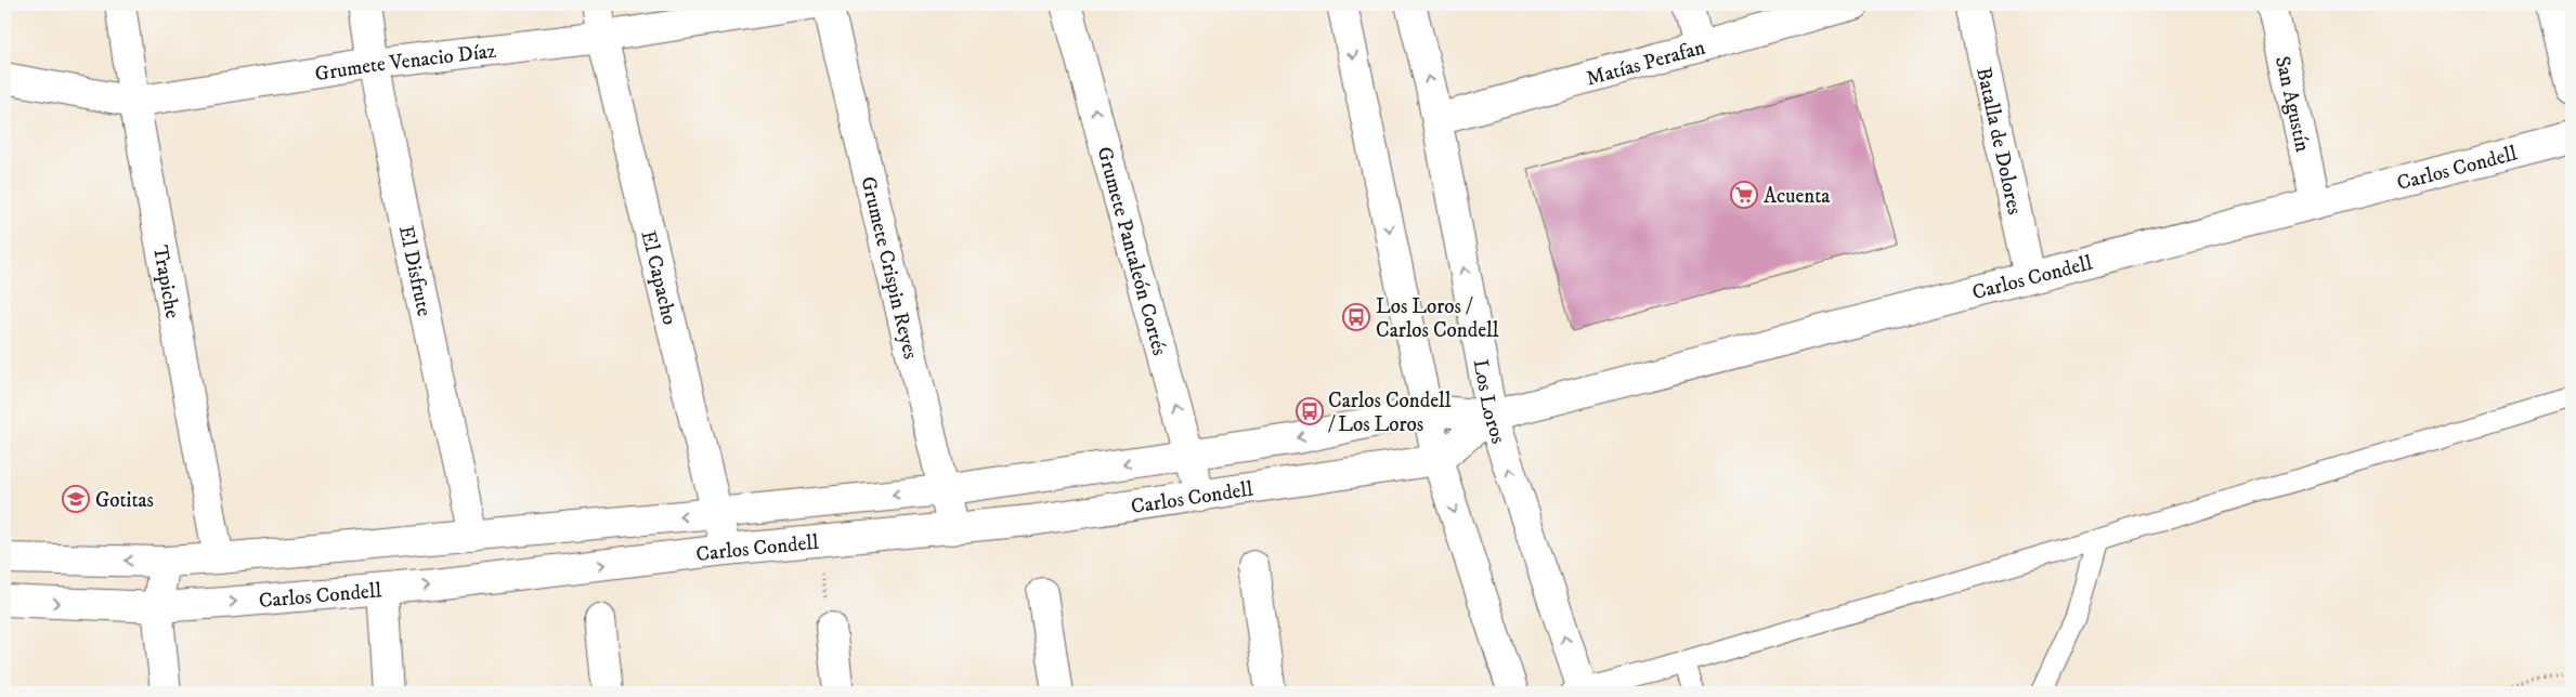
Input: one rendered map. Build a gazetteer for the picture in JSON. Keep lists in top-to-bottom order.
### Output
{
  "streets": {
    "street": [
      "Grumete Venacio Díaz",
      "Matías Perafan",
      "San Agustín",
      "Batalla de Dolores",
      "Carlos Condell",
      "Grumete Pantaleón Cortés",
      "Grumete Crispin Reyes",
      "El Disfrute",
      "El Capacho",
      "Trapiche",
      "Los Loros"
    ]
  },
  "crossings": [
    ["Grumete Venacio Díaz", "El Disfrute"],
    ["Grumete Venacio Díaz", "El Capacho"],
    ["Grumete Venacio Díaz", "Trapiche"],
    ["Matías Perafan", "Los Loros"],
    ["San Agustín", "Carlos Condell"],
    ["Batalla de Dolores", "Carlos Condell"],
    ["Carlos Condell", "Grumete Pantaleón Cortés"],
    ["Carlos Condell", "Grumete Crispin Reyes"],
    ["Carlos Condell", "El Disfrute"],
    ["Carlos Condell", "El Capacho"],
    ["Carlos Condell", "Trapiche"],
    ["Carlos Condell", "Los Loros"]
  ],
  "places": {
    "supermarket": ["Acuenta"],
    "bus stop": ["Los Loros / Carlos Condell", "Carlos Condell / Los Loros"],
    "school or university": ["Gotitas"]
  }
}
